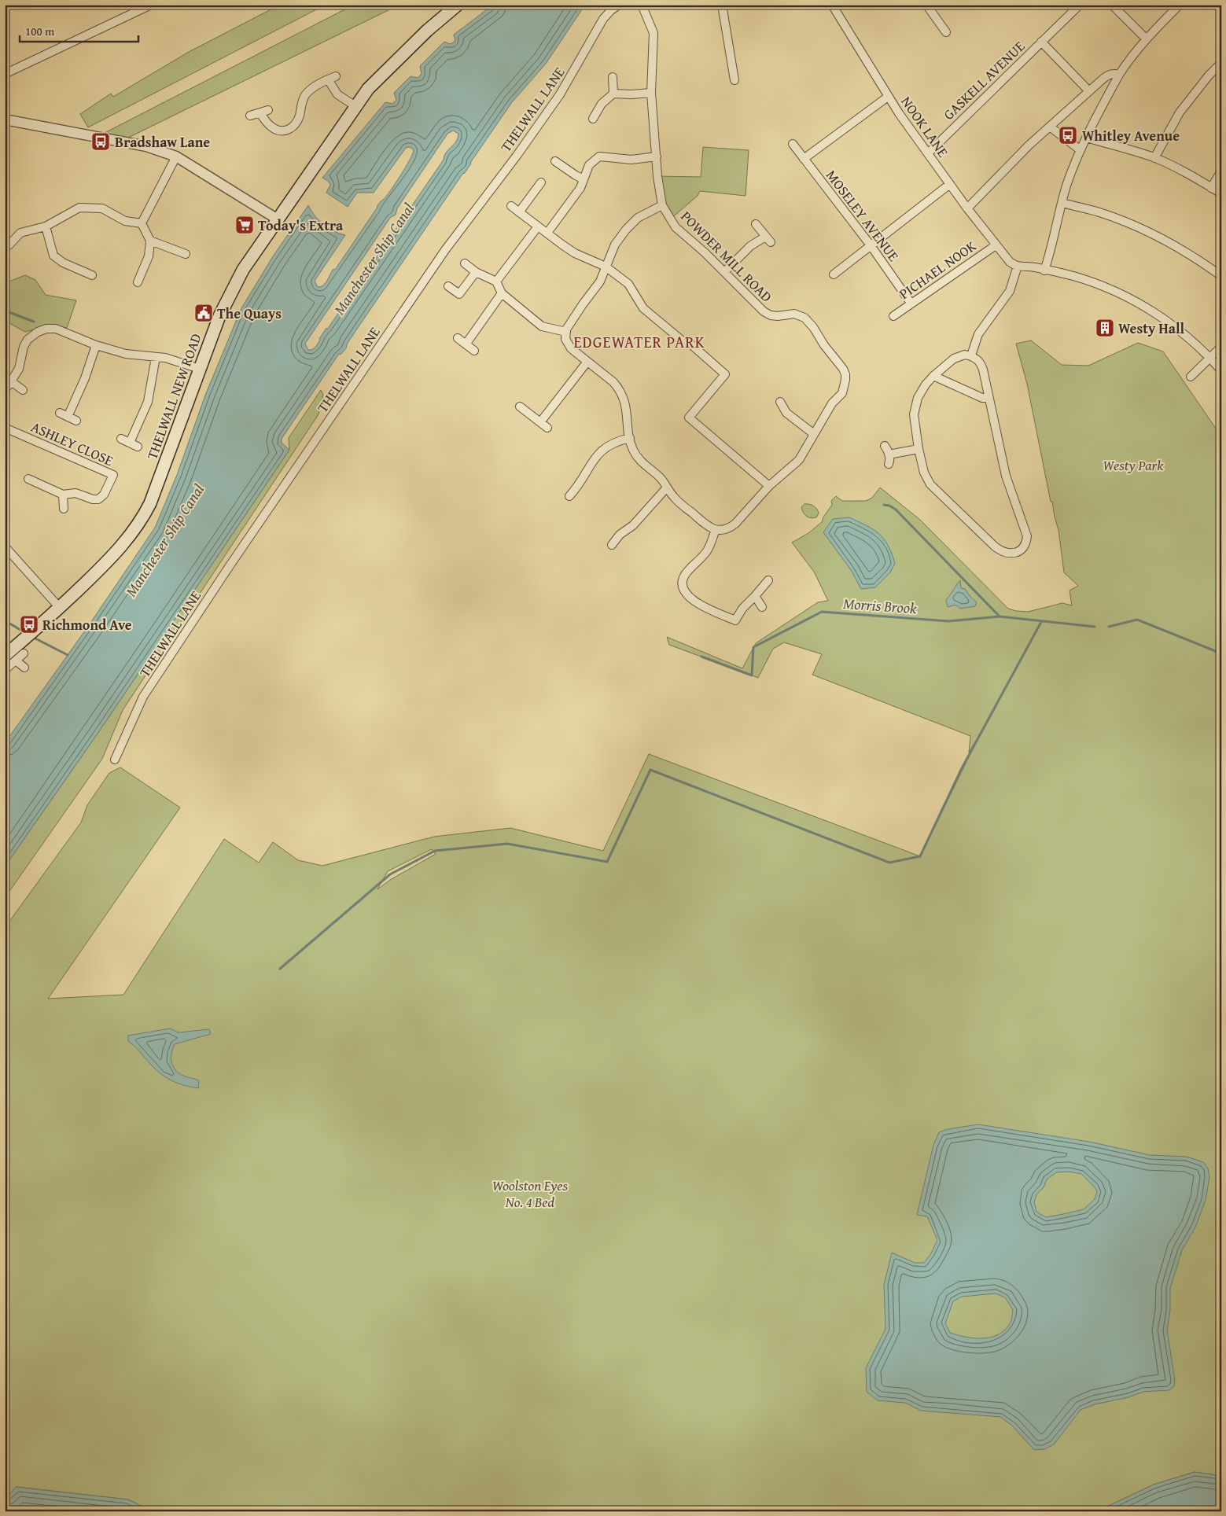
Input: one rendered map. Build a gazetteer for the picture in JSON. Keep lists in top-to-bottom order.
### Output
{
  "streets": {
    "main road": ["THELWALL NEW ROAD"],
    "street": [
      "GASKELL AVENUE",
      "THELWALL LANE",
      "NOOK LANE",
      "MOSELEY AVENUE",
      "POWDER MILL ROAD",
      "PICHAEL NOOK",
      "ASHLEY CLOSE"
    ]
  },
  "crossings": [
    ["GASKELL AVENUE", "NOOK LANE"],
    ["NOOK LANE", "PICHAEL NOOK"],
    ["MOSELEY AVENUE", "PICHAEL NOOK"]
  ],
  "districts": ["EDGEWATER PARK"],
  "water": ["Manchester Ship Canal", "Morris Brook"],
  "parks": ["Westy Park", "Woolston Eyes No. 4 Bed"],
  "places": {
    "bus stop": ["Whitley Avenue", "Bradshaw Lane", "Richmond Ave"],
    "supermarket": ["Today's Extra"],
    "public building": ["The Quays"],
    "building": ["Westy Hall"]
  },
  "scale_bar": "100 m"
}
